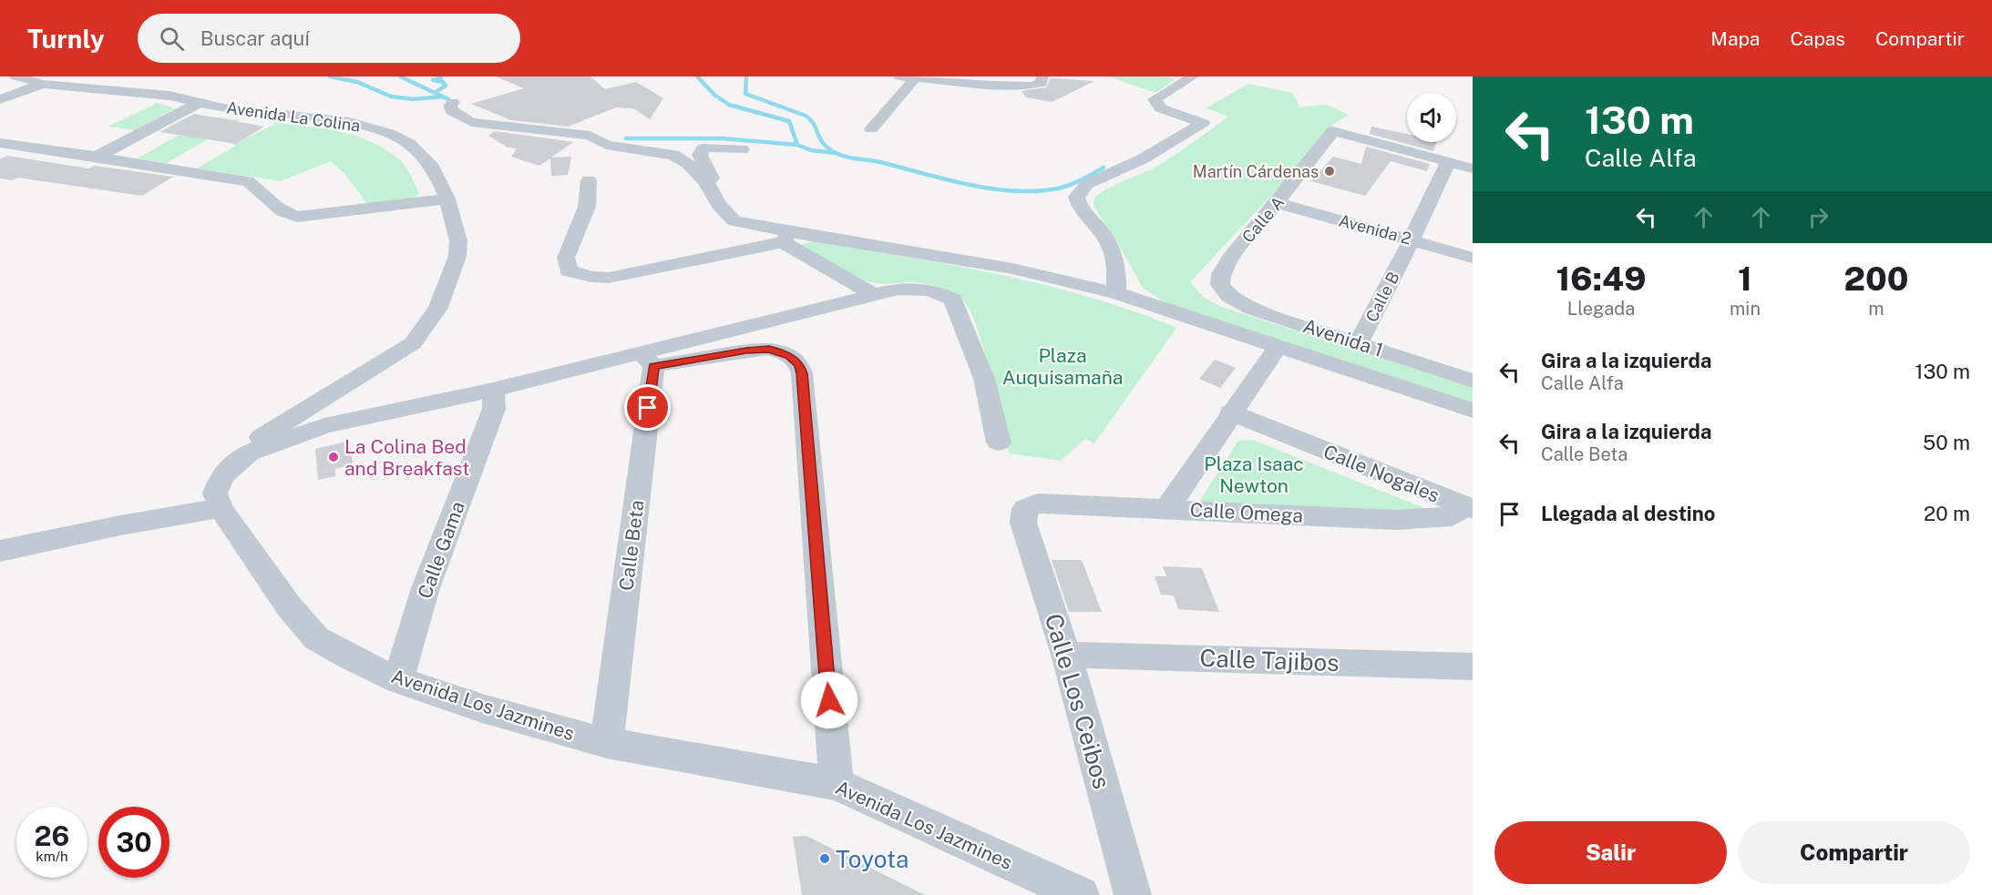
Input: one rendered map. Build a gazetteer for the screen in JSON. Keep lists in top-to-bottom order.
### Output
{
  "streets": {
    "street": [
      "Avenida La Colina",
      "Calle A",
      "Avenida 2",
      "Calle B",
      "Avenida 1",
      "Calle Nogales",
      "Calle Omega",
      "Calle Beta",
      "Calle Gama",
      "Calle Tajibos",
      "Calle Los Ceibos",
      "Avenida Los Jazmines"
    ]
  },
  "crossings": [
    ["Calle A", "Avenida 2"],
    ["Calle A", "Calle B"],
    ["Calle A", "Avenida 1"],
    ["Avenida 2", "Calle B"],
    ["Calle B", "Avenida 1"],
    ["Calle Nogales", "Calle Omega"],
    ["Calle Omega", "Calle Los Ceibos"],
    ["Calle Beta", "Avenida Los Jazmines"],
    ["Calle Gama", "Avenida Los Jazmines"],
    ["Calle Tajibos", "Calle Los Ceibos"]
  ],
  "parks": ["Plaza Auquisamaña", "Plaza Isaac Newton"],
  "places": ["Martín Cárdenas", "La Colina Bed and Breakfast", "Toyota"],
  "page": {
    "header": "Turnly",
    "search": "Buscar aquí",
    "nav": ["Mapa", "Capas", "Compartir"],
    "turn": ["130 m", "Calle Alfa"],
    "eta": [
      "16:49",
      "Llegada",
      "1",
      "min",
      "200",
      "m"
    ],
    "list": [
      {
        "name": "Gira a la izquierda",
        "note": "Calle Alfa",
        "value": "130 m"
      },
      {
        "name": "Gira a la izquierda",
        "note": "Calle Beta",
        "value": "50 m"
      },
      {
        "name": "Llegada al destino",
        "value": "20 m"
      }
    ],
    "speed": "26 km/h",
    "limit": "30",
    "buttons": ["Salir", "Compartir"]
  }
}
